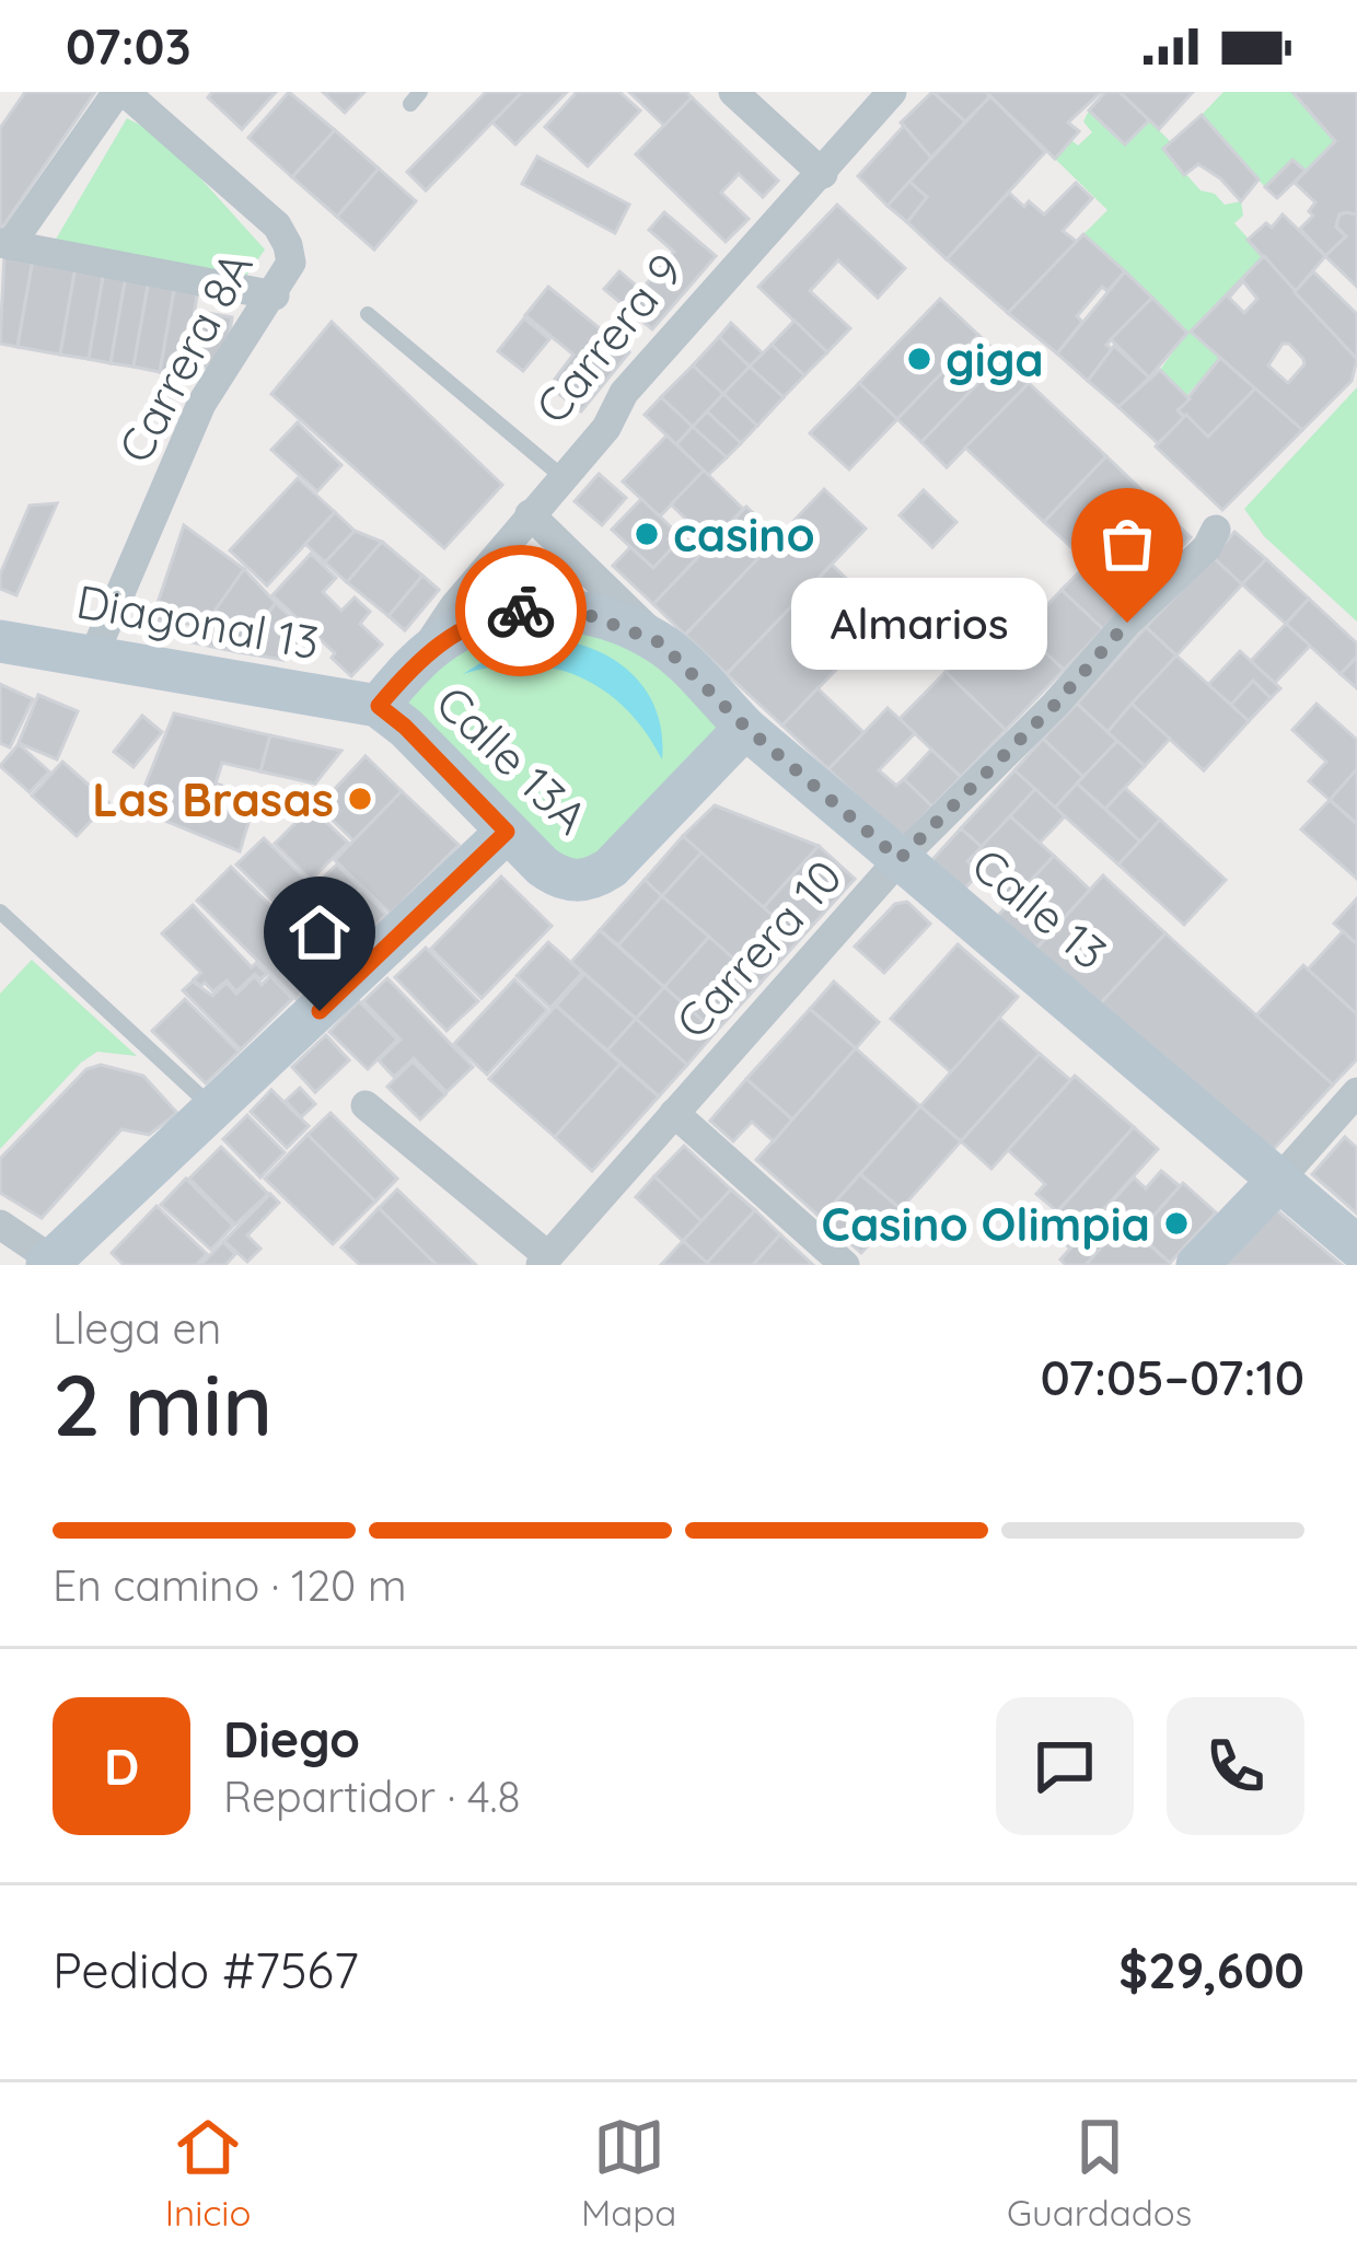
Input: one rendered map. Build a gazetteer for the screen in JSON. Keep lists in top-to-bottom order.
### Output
{
  "streets": {
    "main road": ["Diagonal 13", "Calle 13A", "Calle 13"],
    "street": ["Carrera 9", "Carrera 8A", "Carrera 10"]
  },
  "crossings": [
    ["Carrera 9", "Calle 13"],
    ["Carrera 8A", "Diagonal 13"],
    ["Diagonal 13", "Calle 13A"],
    ["Diagonal 13", "Calle 13"],
    ["Calle 13A", "Calle 13"],
    ["Calle 13", "Carrera 10"]
  ],
  "places": [
    "giga",
    "casino",
    "Almarios",
    "Las Brasas",
    "Casino Olimpia"
  ],
  "page": {
    "status": "07:03",
    "bubble": "Almarios",
    "heading": ["2 min", "Llega en", "07:05–07:10"],
    "panel": [
      "Diego",
      "Repartidor · 4.8",
      "Pedido #7567",
      "$29,600"
    ],
    "bar": "En camino · 120 m",
    "round": "D",
    "tabs": ["Inicio", "Mapa", "Guardados"]
  }
}
